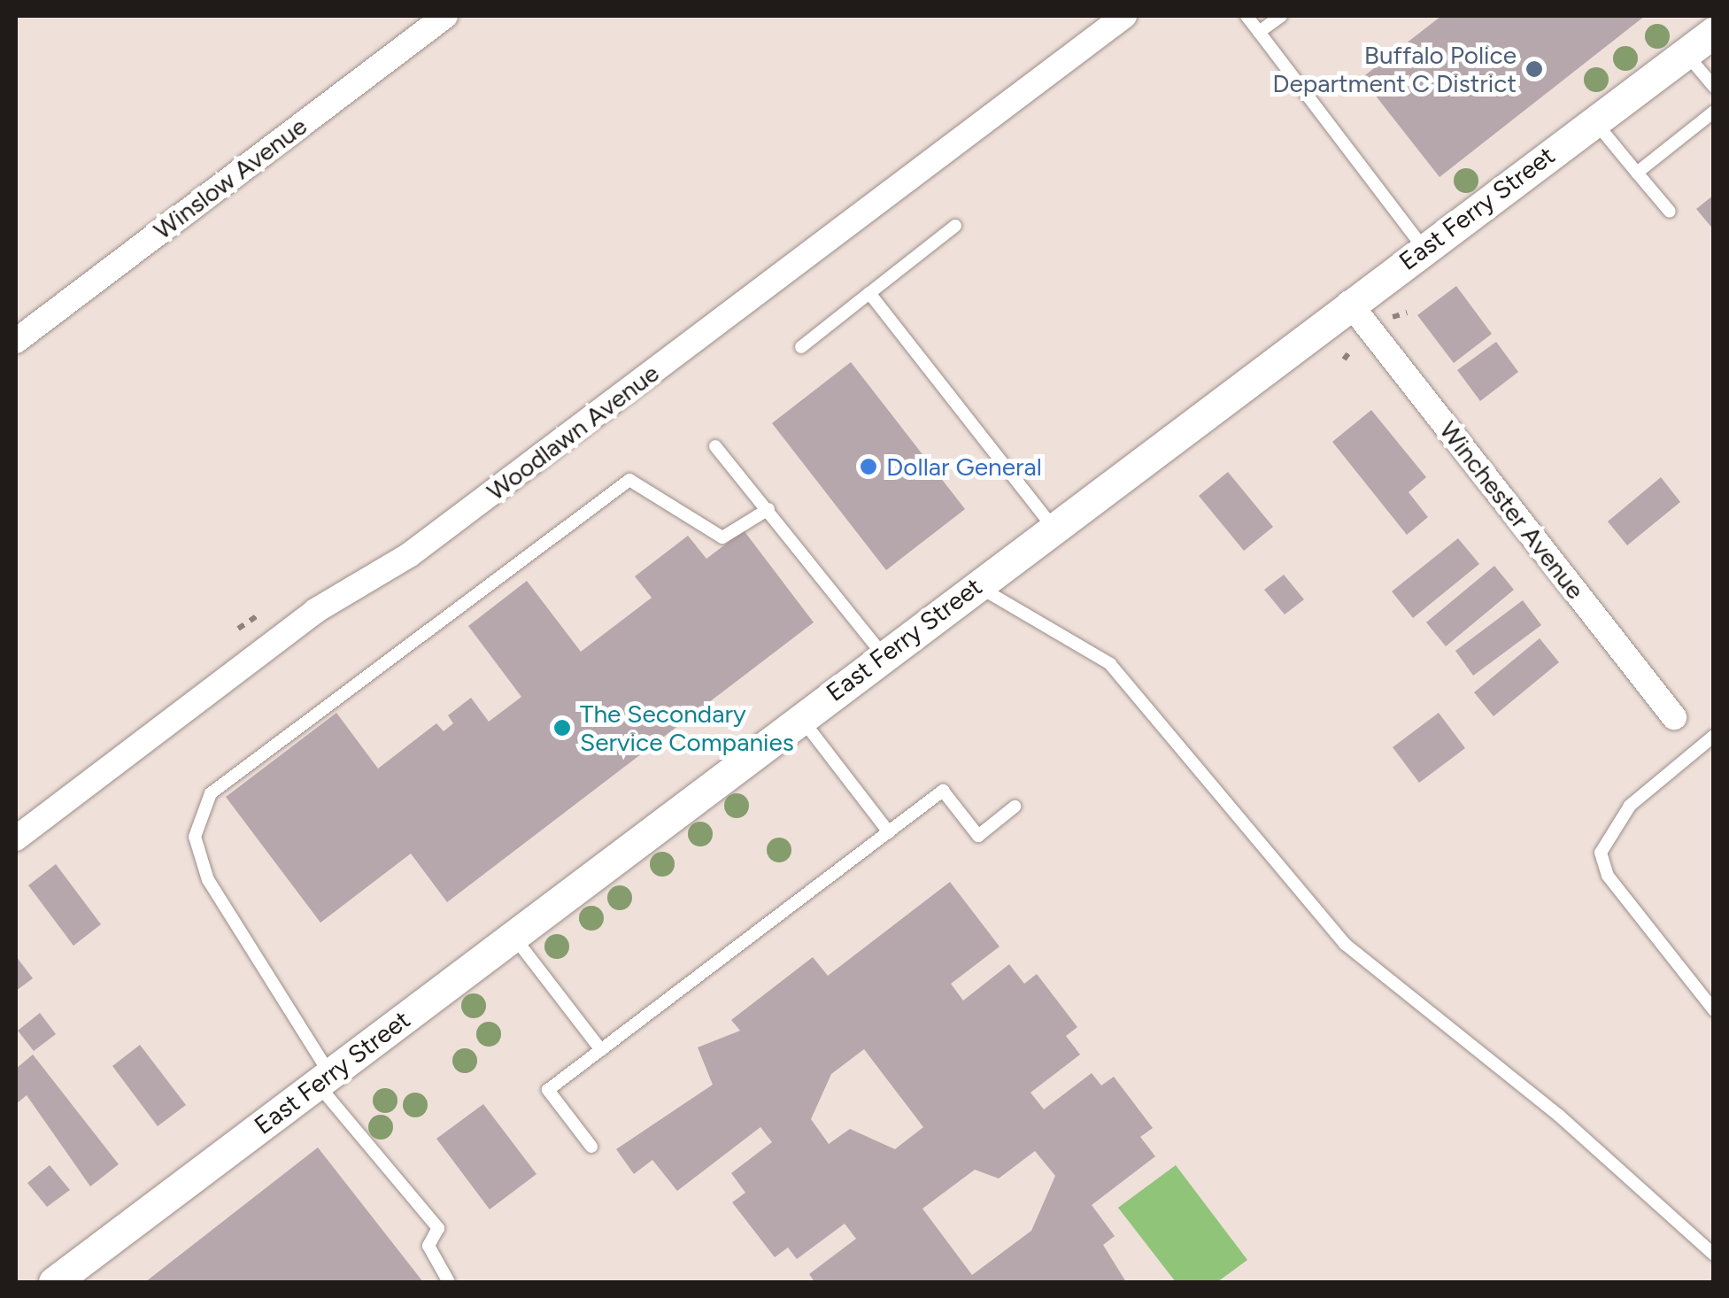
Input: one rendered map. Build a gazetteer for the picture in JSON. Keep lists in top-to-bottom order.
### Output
{
  "streets": {
    "street": [
      "Winslow Avenue",
      "East Ferry Street",
      "Woodlawn Avenue",
      "Winchester Avenue"
    ]
  },
  "crossings": [
    ["East Ferry Street", "Winchester Avenue"]
  ],
  "places": ["Buffalo Police Department C District", "Dollar General", "The Secondary Service Companies"]
}
